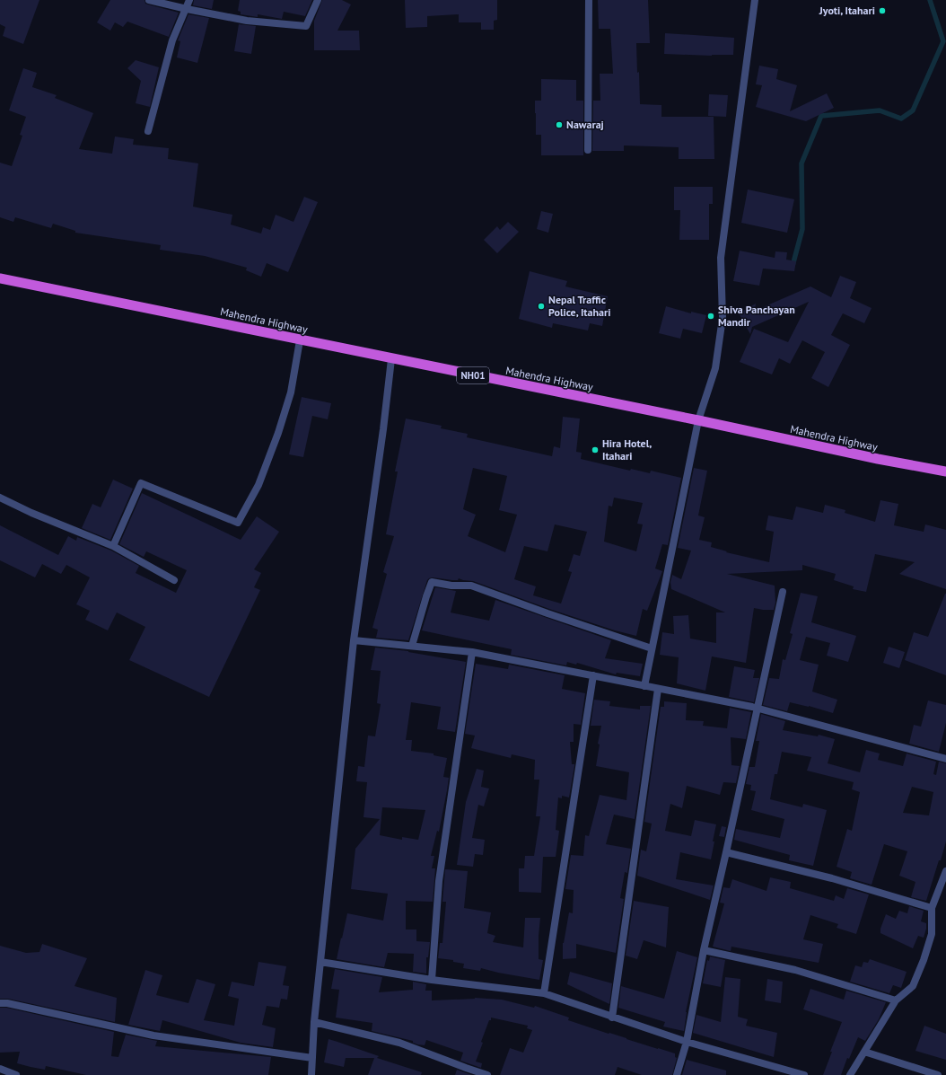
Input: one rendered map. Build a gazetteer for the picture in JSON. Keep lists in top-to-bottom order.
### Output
{
  "streets": {
    "highway": ["Mahendra Highway", "NH01"]
  },
  "places": [
    "Jyoti, Itahari",
    "Nawaraj",
    "Nepal Traffic Police, Itahari",
    "Shiva Panchayan Mandir",
    "Hira Hotel, Itahari"
  ]
}
